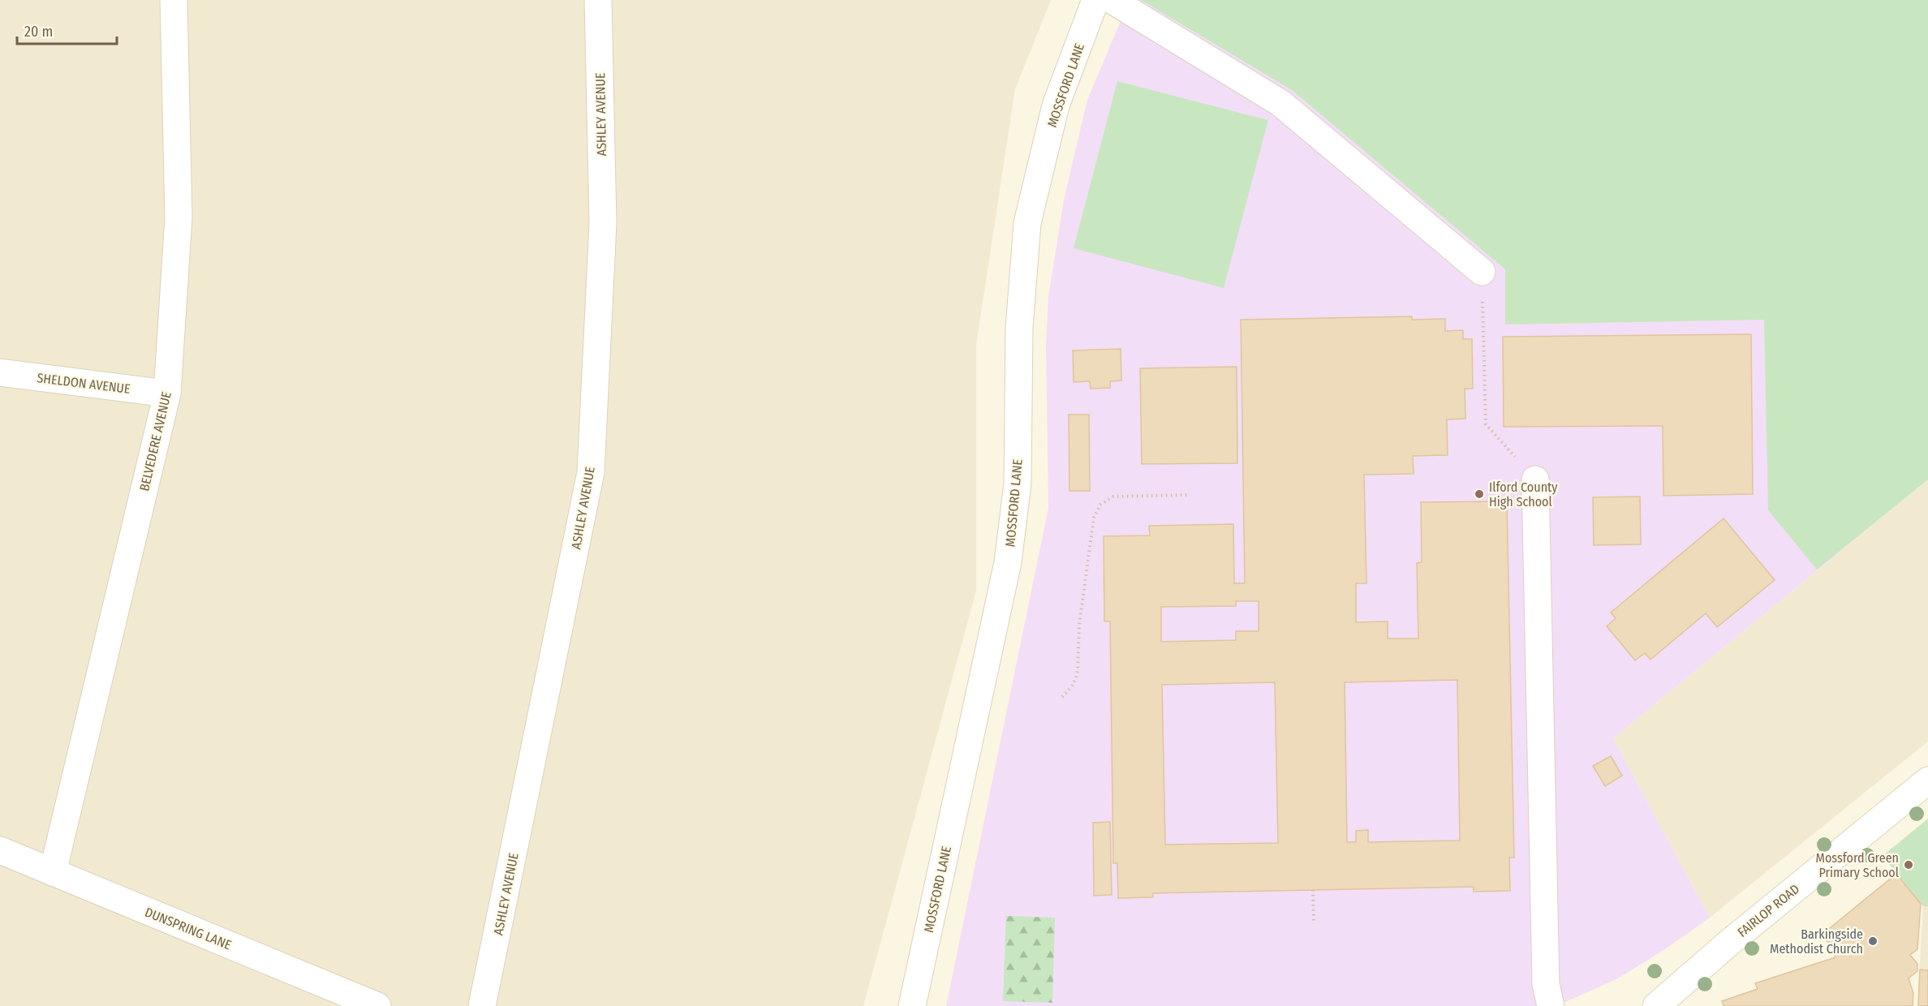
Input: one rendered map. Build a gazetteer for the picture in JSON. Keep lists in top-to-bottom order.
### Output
{
  "streets": {
    "street": [
      "MOSSFORD LANE",
      "ASHLEY AVENUE",
      "SHELDON AVENUE",
      "BELVEDERE AVENUE",
      "FAIRLOP ROAD",
      "DUNSPRING LANE"
    ]
  },
  "crossings": [
    ["SHELDON AVENUE", "BELVEDERE AVENUE"],
    ["BELVEDERE AVENUE", "DUNSPRING LANE"]
  ],
  "places": ["Ilford County High School", "Mossford Green Primary School", "Barkingside Methodist Church"],
  "scale_bar": "20 m"
}
